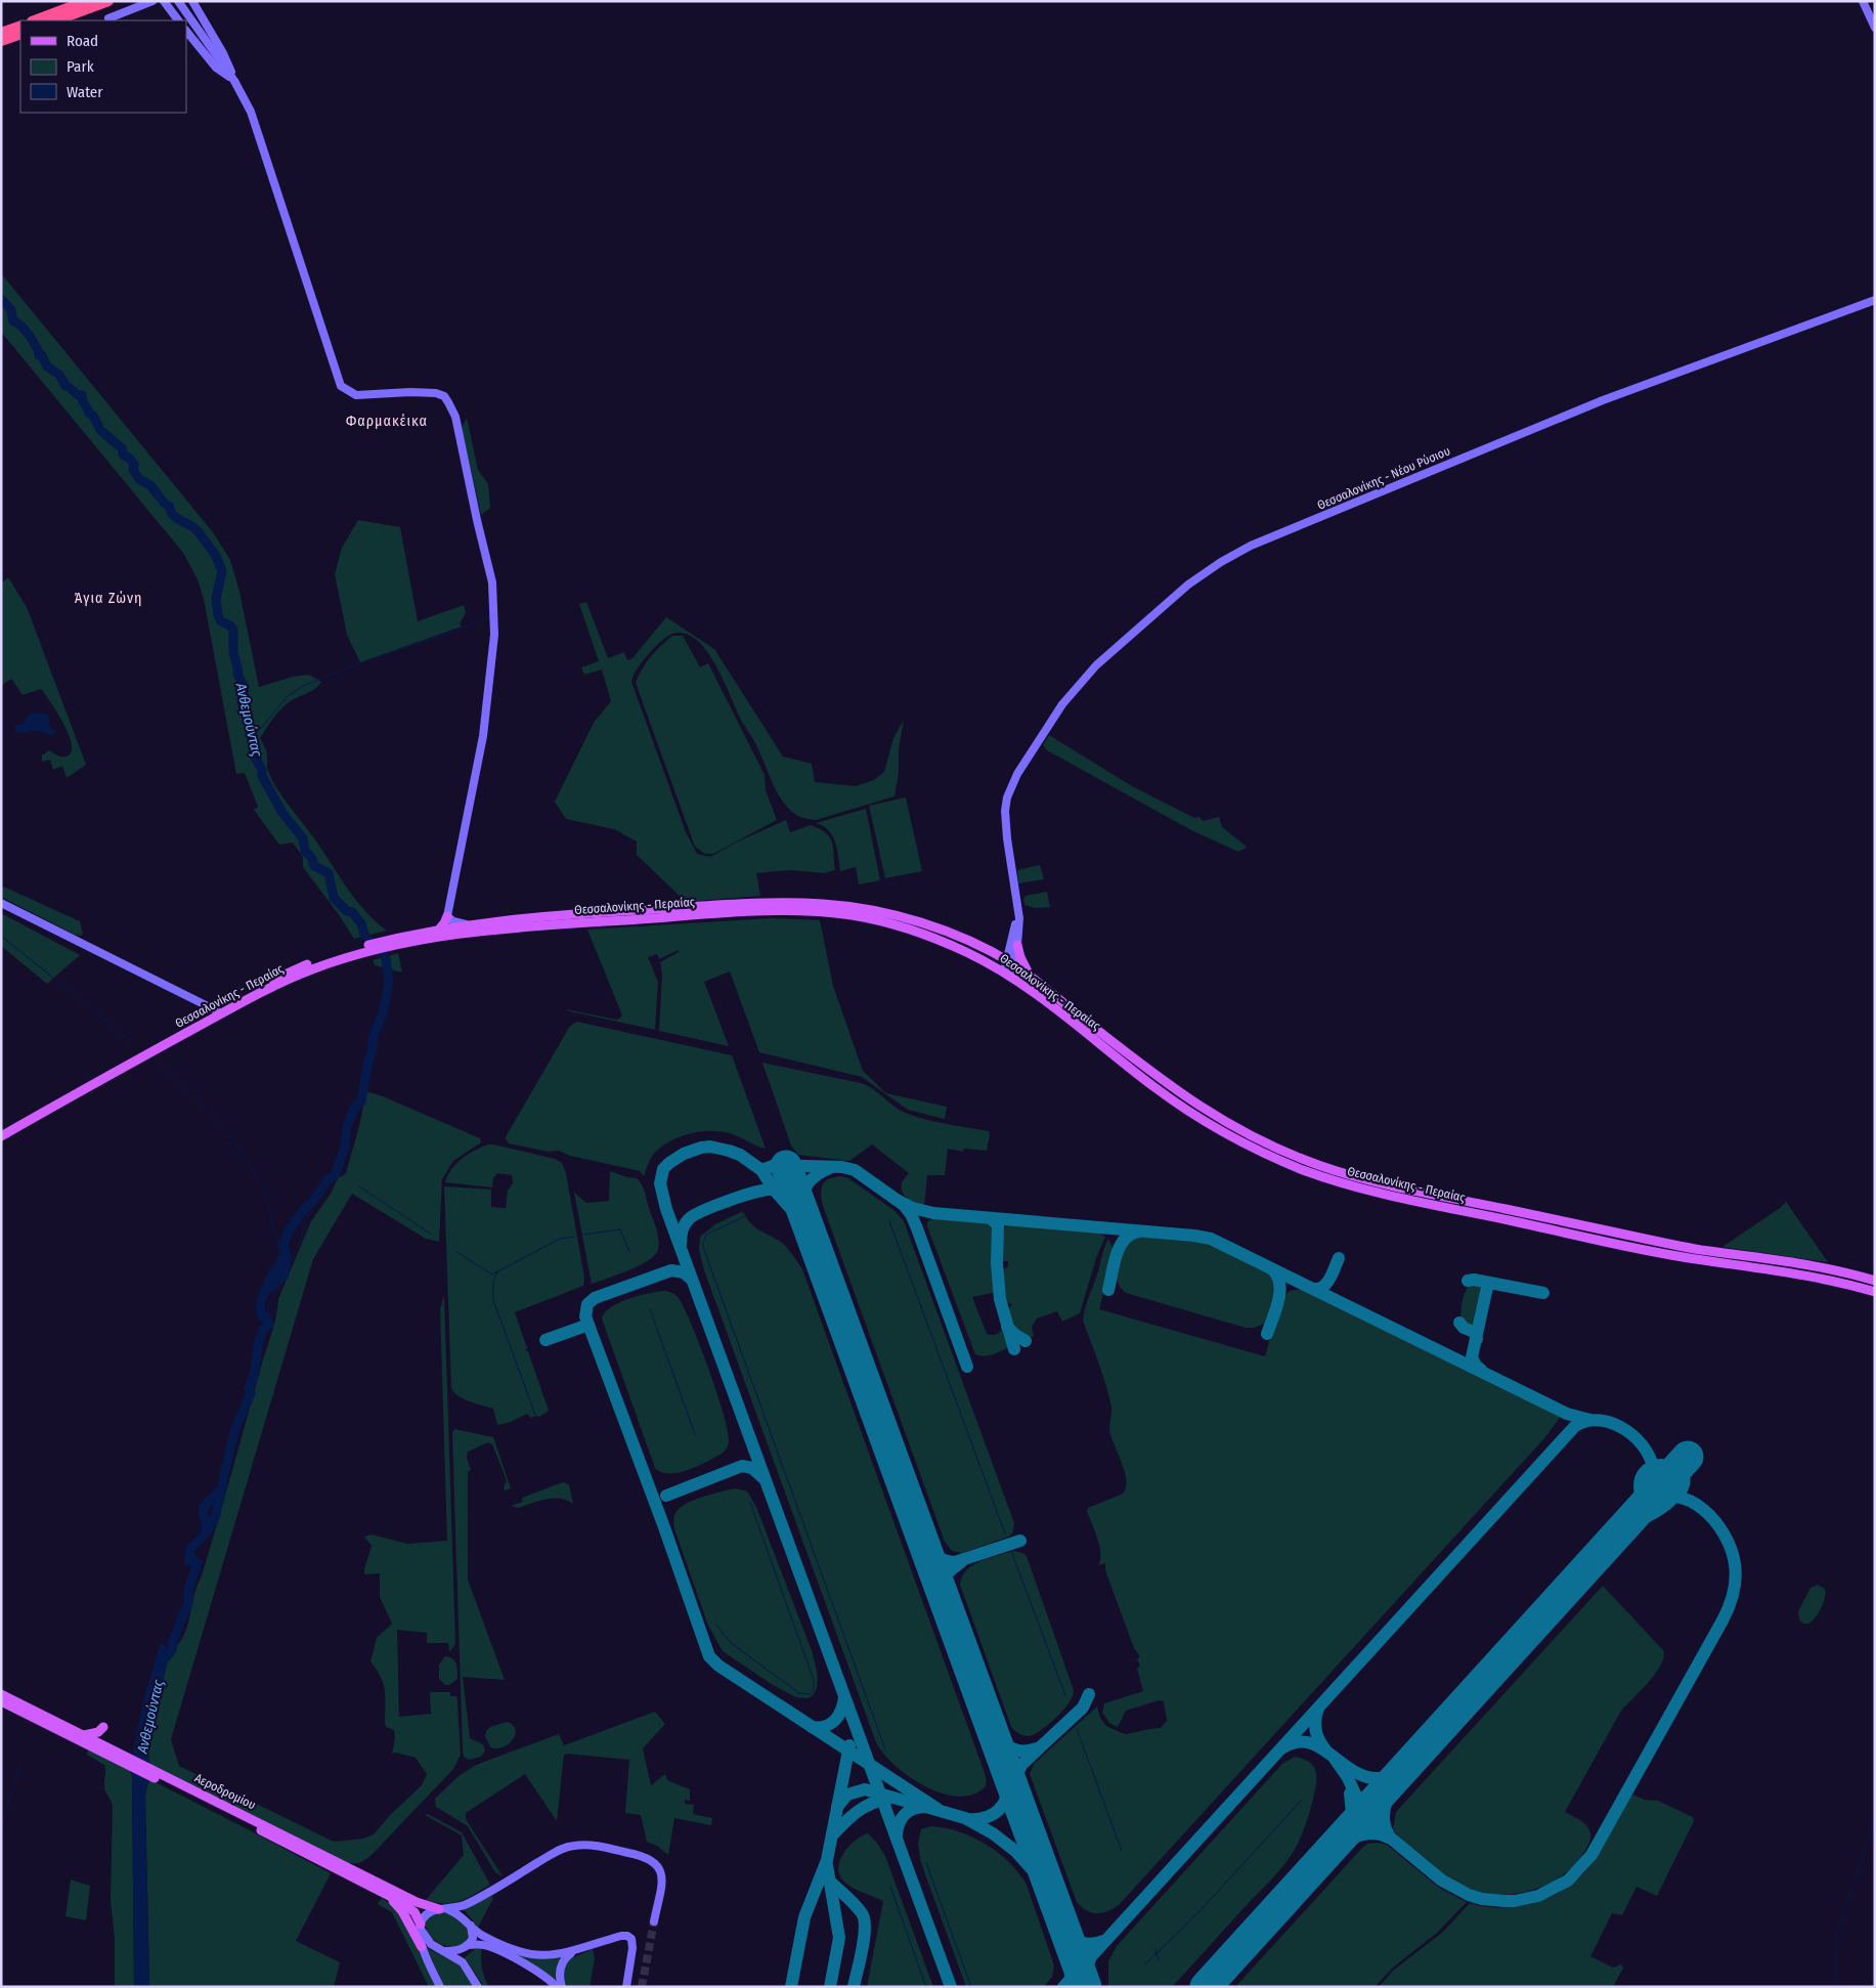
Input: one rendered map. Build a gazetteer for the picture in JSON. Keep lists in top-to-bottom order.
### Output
{
  "streets": {
    "main road": ["Θεσσαλονίκης - Περαίας", "Αεροδρομίου"],
    "street": ["Θεσσαλονίκης - Νέου Ρύσιου"]
  },
  "crossings": [
    ["Θεσσαλονίκης - Νέου Ρύσιου", "Θεσσαλονίκης - Περαίας"]
  ],
  "districts": ["Φαρμακέικα", "Άγια Ζώνη"],
  "water": ["Ανθεμούντας"],
  "legend": ["Road", "Park", "Water"]
}
